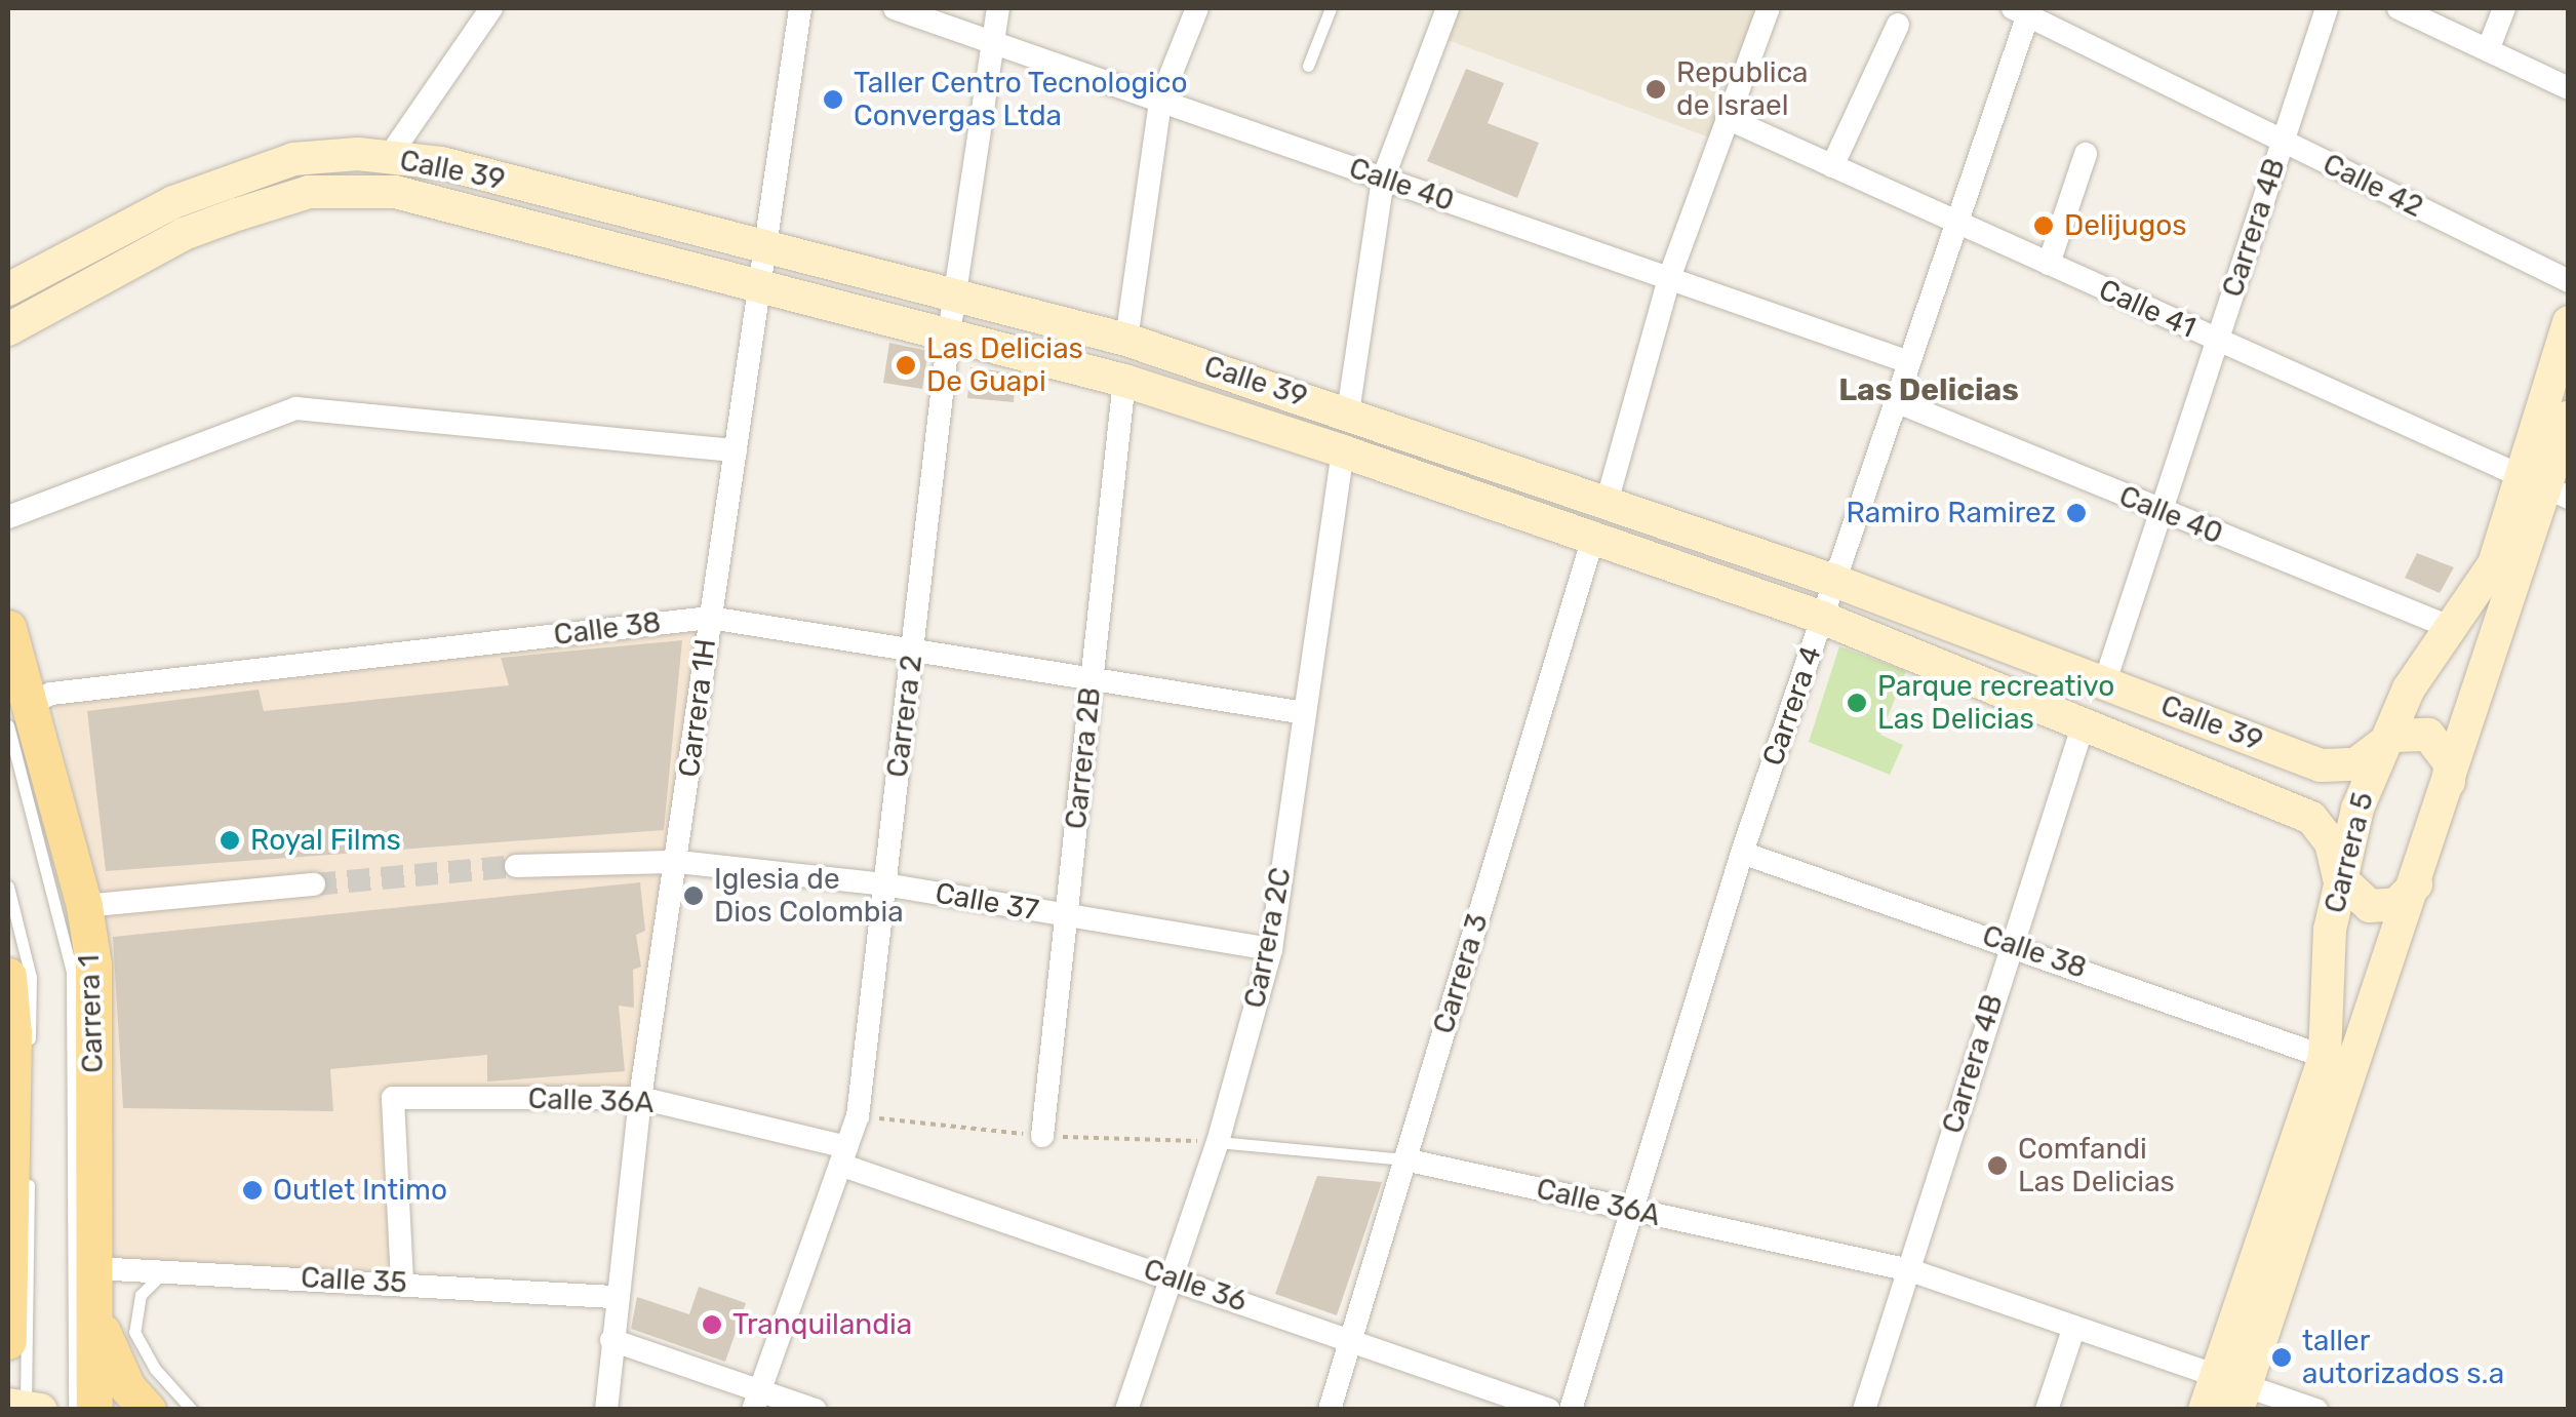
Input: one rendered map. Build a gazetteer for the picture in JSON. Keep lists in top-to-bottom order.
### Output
{
  "streets": {
    "main road": ["Carrera 1"],
    "street": [
      "Calle 39",
      "Calle 40",
      "Calle 42",
      "Carrera 4B",
      "Calle 41",
      "Calle 38",
      "Carrera 4",
      "Carrera 1H",
      "Carrera 2",
      "Carrera 2B",
      "Carrera 5",
      "Calle 37",
      "Carrera 2C",
      "Carrera 3",
      "Calle 36A",
      "Calle 35",
      "Calle 36"
    ]
  },
  "crossings": [
    ["Calle 39", "Carrera 4B"],
    ["Calle 39", "Carrera 4"],
    ["Calle 39", "Carrera 1H"],
    ["Calle 39", "Carrera 2"],
    ["Calle 39", "Carrera 2B"],
    ["Calle 39", "Carrera 5"],
    ["Calle 39", "Carrera 2C"],
    ["Calle 39", "Carrera 3"],
    ["Calle 40", "Carrera 4B"],
    ["Calle 40", "Carrera 4"],
    ["Calle 40", "Carrera 2"],
    ["Calle 40", "Carrera 5"],
    ["Calle 42", "Carrera 4B"],
    ["Calle 42", "Carrera 4"],
    ["Carrera 4B", "Calle 41"],
    ["Carrera 4B", "Calle 38"],
    ["Carrera 4B", "Calle 36A"],
    ["Calle 41", "Carrera 4"],
    ["Calle 41", "Carrera 5"],
    ["Calle 38", "Carrera 4"],
    ["Calle 38", "Carrera 1H"],
    ["Calle 38", "Carrera 2"],
    ["Calle 38", "Carrera 2B"],
    ["Calle 38", "Carrera 5"],
    ["Calle 38", "Carrera 2C"],
    ["Calle 38", "Carrera 1"],
    ["Carrera 4", "Calle 36A"],
    ["Carrera 1H", "Calle 37"],
    ["Carrera 1H", "Calle 36A"],
    ["Carrera 1H", "Calle 35"],
    ["Carrera 2", "Calle 37"],
    ["Carrera 2", "Calle 36A"],
    ["Carrera 2", "Calle 36"],
    ["Carrera 2B", "Calle 37"],
    ["Carrera 5", "Calle 36A"],
    ["Calle 37", "Carrera 2C"],
    ["Carrera 2C", "Calle 36A"],
    ["Carrera 2C", "Calle 36"],
    ["Carrera 3", "Calle 36A"],
    ["Carrera 3", "Calle 36"],
    ["Carrera 1", "Calle 35"],
    ["Calle 36A", "Calle 35"],
    ["Calle 36A", "Calle 36"]
  ],
  "districts": ["Las Delicias"],
  "places": [
    "Republica de Israel",
    "Taller Centro Tecnologico Convergas Ltda",
    "Delijugos",
    "Las Delicias De Guapi",
    "Ramiro Ramirez",
    "Parque recreativo Las Delicias",
    "Royal Films",
    "Iglesia de Dios Colombia",
    "Comfandi Las Delicias",
    "Outlet Intimo",
    "Tranquilandia",
    "taller autorizados s.a"
  ]
}
